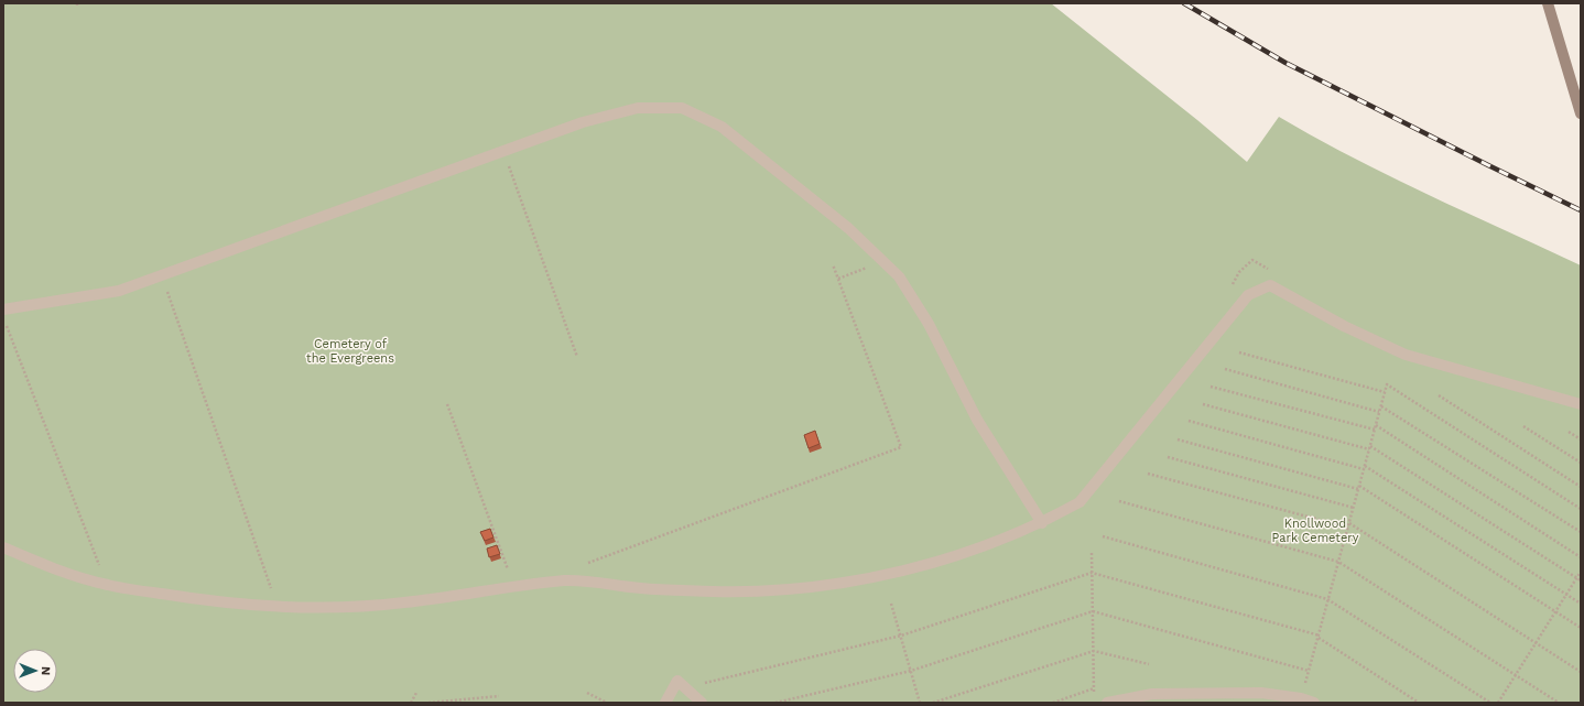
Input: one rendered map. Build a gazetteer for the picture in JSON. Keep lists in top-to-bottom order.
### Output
{
  "parks": ["Cemetery of the Evergreens", "Knollwood Park Cemetery"],
  "north": "right"
}
